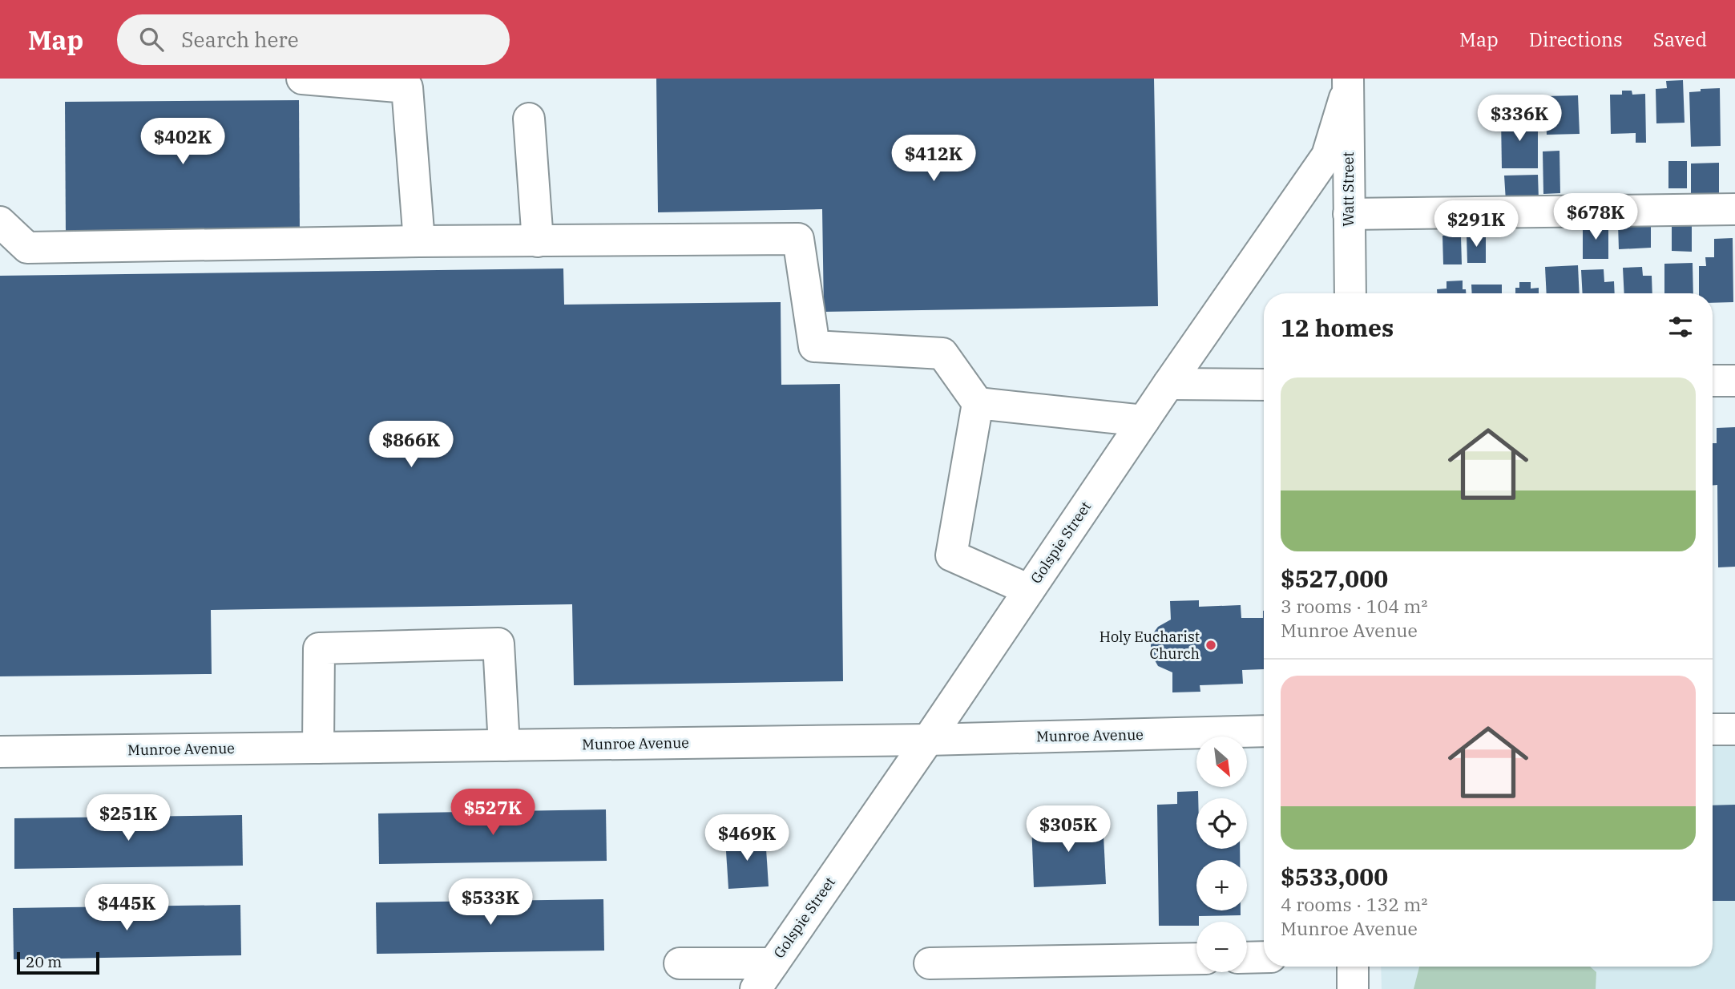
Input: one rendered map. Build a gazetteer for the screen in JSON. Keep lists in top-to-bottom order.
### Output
{
  "streets": {
    "main road": ["Watt Street", "Golspie Street", "Munroe Avenue"]
  },
  "crossings": [
    ["Watt Street", "Golspie Street"],
    ["Golspie Street", "Munroe Avenue"]
  ],
  "places": ["Holy Eucharist Church"],
  "scale_bar": "20 m",
  "north": "bottom right",
  "page": {
    "header": "Map",
    "search": "Search here",
    "nav": ["Map", "Directions", "Saved"],
    "price": [
      "$336K",
      "$402K",
      "$412K",
      "$678K",
      "$291K",
      "$866K",
      "$527K",
      "$251K",
      "$305K",
      "$469K",
      "$533K",
      "$445K"
    ],
    "heading": "12 homes",
    "list": [
      {
        "name": "$527,000",
        "note": "3 rooms · 104 m² · Munroe Avenue"
      },
      {
        "name": "$533,000",
        "note": "4 rooms · 132 m² · Munroe Avenue"
      }
    ],
    "map_buttons": ["+", "−"],
    "scale": "20 m"
  }
}
